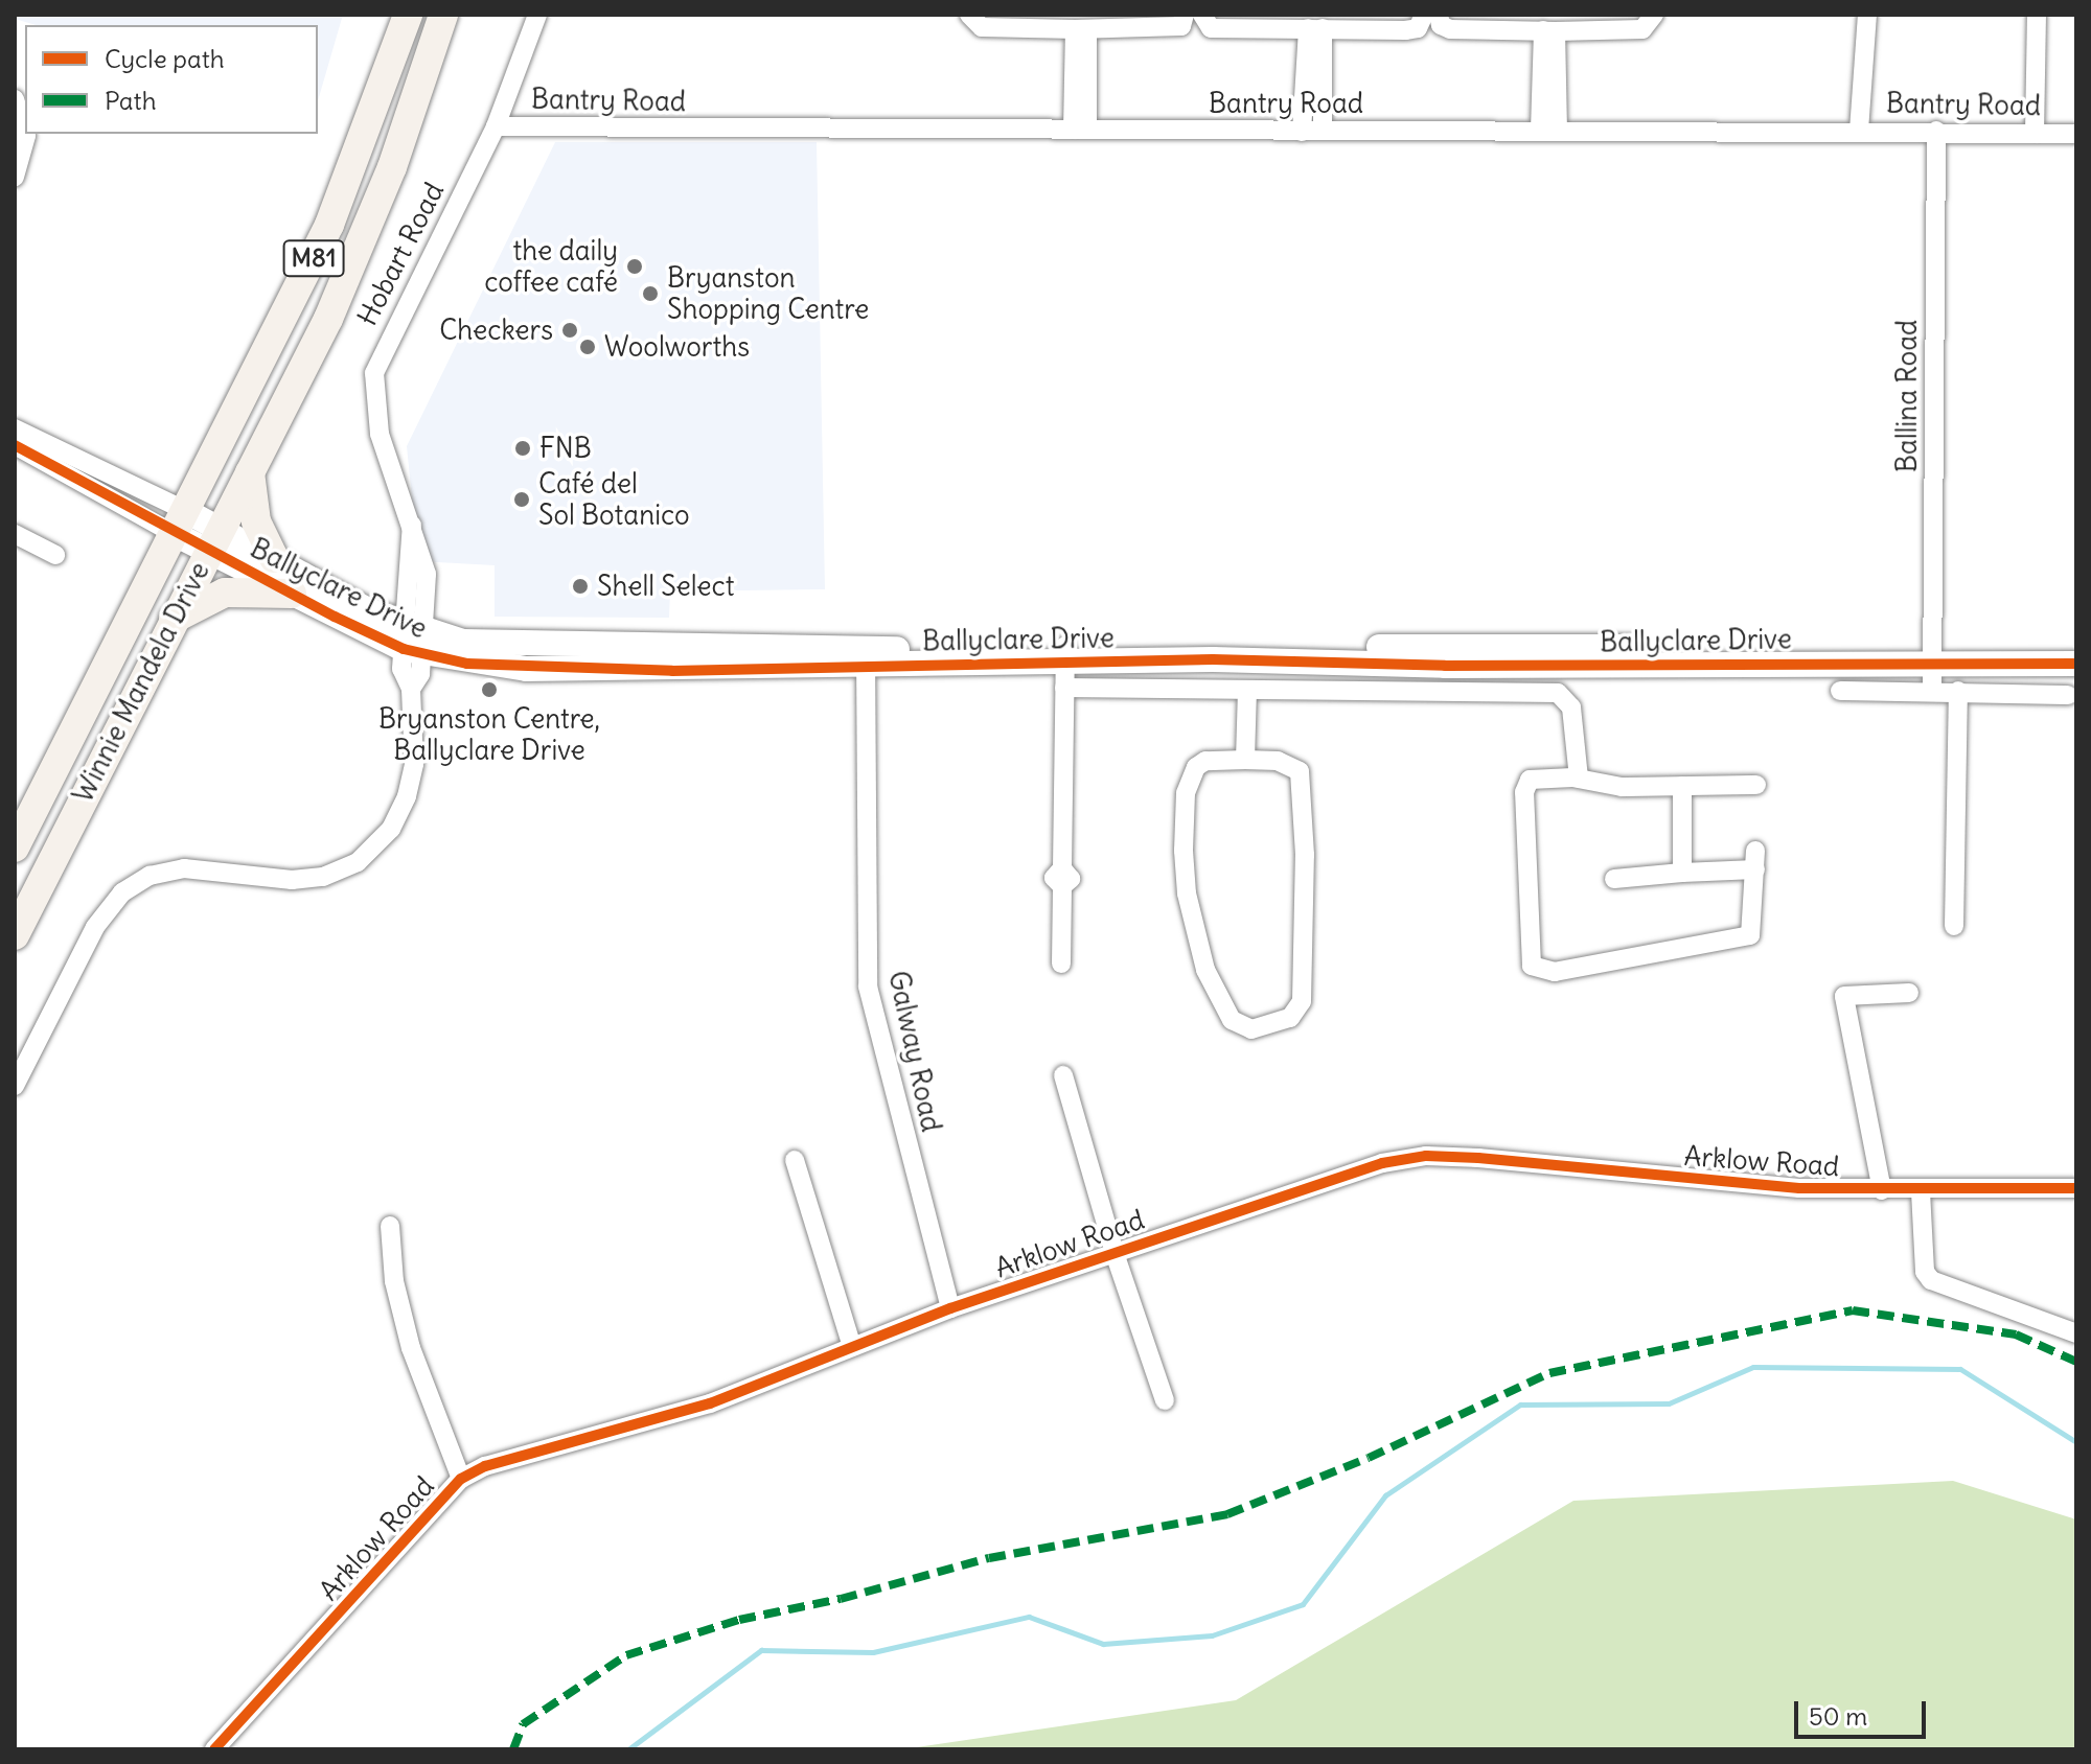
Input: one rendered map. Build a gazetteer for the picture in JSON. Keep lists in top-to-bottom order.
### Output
{
  "streets": {
    "main road": ["M81", "Winnie Mandela Drive"],
    "street": [
      "Bantry Road",
      "Hobart Road",
      "Ballina Road",
      "Ballyclare Drive",
      "Galway Road",
      "Arklow Road"
    ]
  },
  "crossings": [
    ["Bantry Road", "Hobart Road"],
    ["Bantry Road", "Ballina Road"],
    ["Hobart Road", "Ballyclare Drive"],
    ["Ballina Road", "Ballyclare Drive"],
    ["Ballyclare Drive", "Winnie Mandela Drive"],
    ["Ballyclare Drive", "Galway Road"],
    ["Galway Road", "Arklow Road"]
  ],
  "places": [
    "the daily coffee café",
    "Bryanston Shopping Centre",
    "Checkers",
    "Woolworths",
    "FNB",
    "Café del Sol Botanico",
    "Shell Select",
    "Bryanston Centre, Ballyclare Drive"
  ],
  "legend": ["Cycle path", "Path"],
  "scale_bar": "50 m"
}
